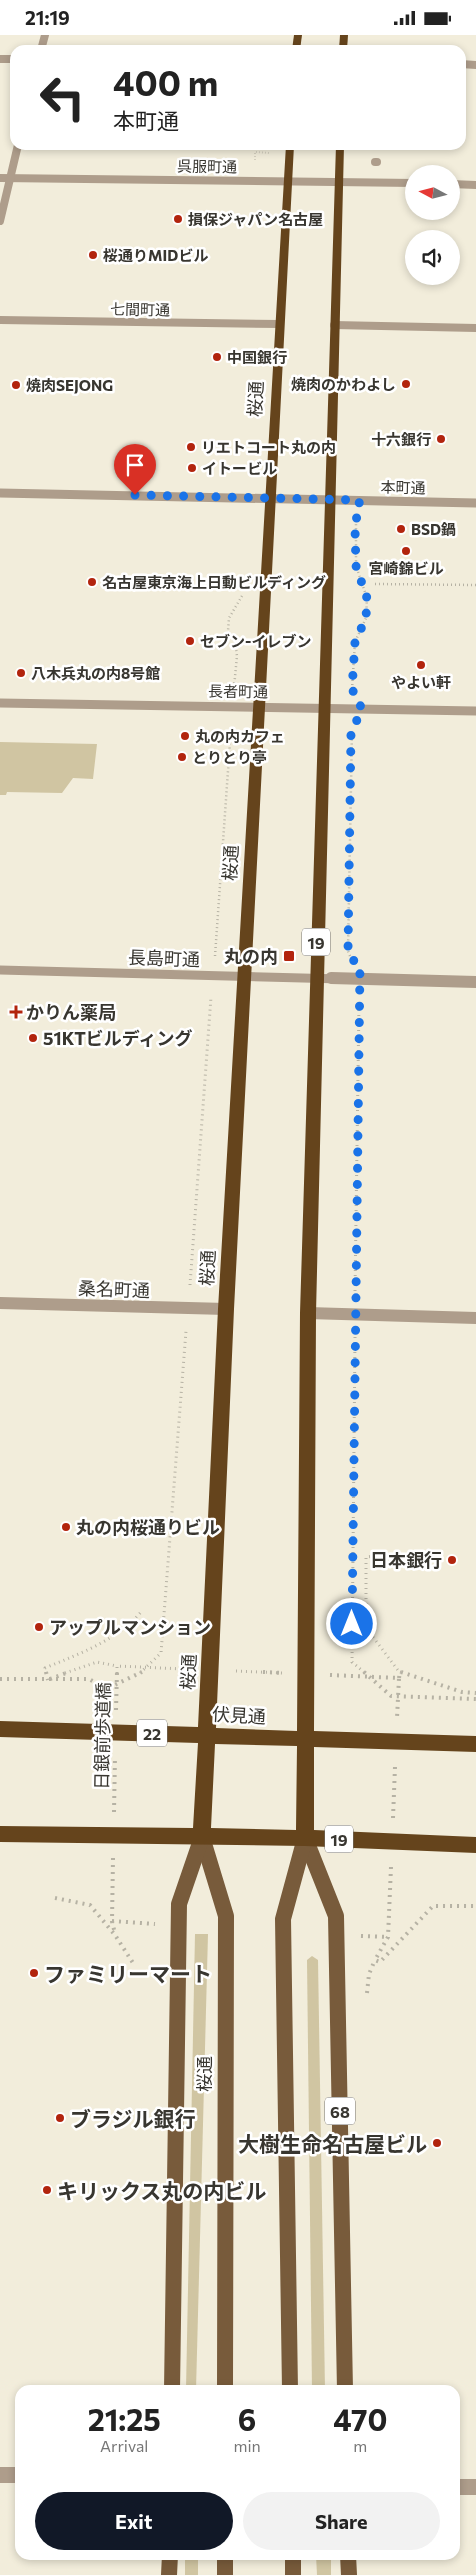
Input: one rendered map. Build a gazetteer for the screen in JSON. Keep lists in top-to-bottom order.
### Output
{
  "streets": {
    "highway": [
      "桜通",
      "19",
      "伏見通",
      "22"
    ],
    "main road": ["68"],
    "street": [
      "呉服町通",
      "七間町通",
      "本町通",
      "長者町通",
      "長島町通",
      "桑名町通"
    ],
    "path": ["日銀前歩道橋"]
  },
  "crossings": [
    ["呉服町通", "桜通"],
    ["呉服町通", "19"],
    ["七間町通", "桜通"],
    ["桜通", "本町通"],
    ["桜通", "長者町通"],
    ["桜通", "19"],
    ["桜通", "長島町通"],
    ["桜通", "桑名町通"],
    ["桜通", "伏見通"],
    ["本町通", "19"],
    ["長者町通", "19"],
    ["19", "長島町通"],
    ["19", "伏見通"],
    ["19", "68"]
  ],
  "places": {
    "other": [
      "損保ジャパン名古屋",
      "桜通りMIDビル",
      "中国銀行",
      "焼肉のかわよし",
      "焼肉SEJONG",
      "十六銀行",
      "リエトコート丸の内",
      "イトービル",
      "BSD鍋",
      "宮崎錦ビル",
      "名古屋東京海上日動ビルディング",
      "セブン-イレブン",
      "やよい軒",
      "八木兵丸の内8号館",
      "丸の内カフェ",
      "とりとり亭",
      "51KTビルディング",
      "丸の内桜通りビル",
      "日本銀行",
      "アップルマンション",
      "ファミリーマート",
      "ブラジル銀行",
      "大樹生命名古屋ビル",
      "キリックス丸の内ビル"
    ],
    "transit": ["丸の内"],
    "health": ["かりん薬局"]
  },
  "north": "left",
  "page": {
    "status": "21:19",
    "turn": ["400 m", "本町通"],
    "eta": [
      "21:25",
      "Arrival",
      "6",
      "min",
      "470",
      "m"
    ],
    "buttons": ["Exit", "Share"]
  }
}
